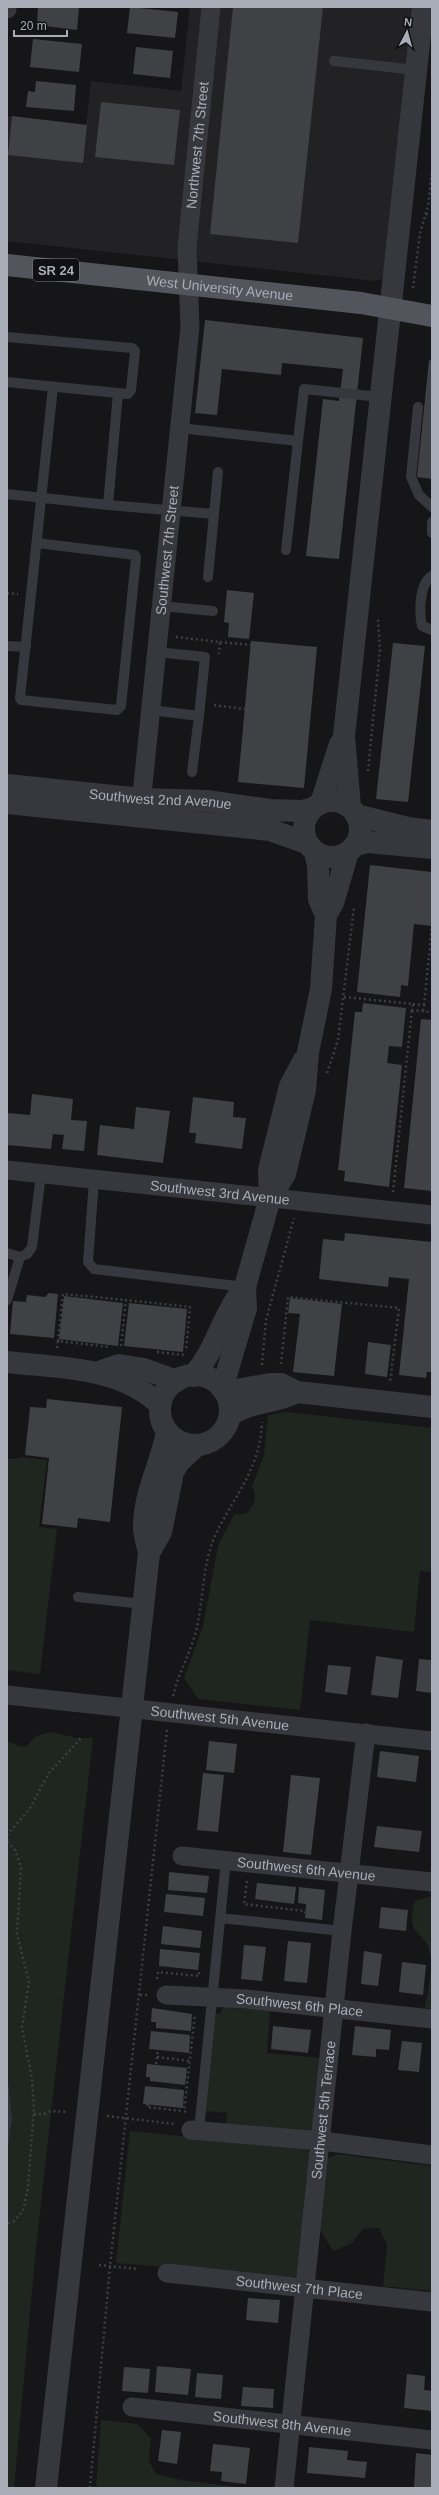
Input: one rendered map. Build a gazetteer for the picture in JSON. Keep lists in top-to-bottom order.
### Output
{
  "streets": {
    "main road": ["SR 24", "West University Avenue"],
    "street": [
      "Northwest 7th Street",
      "Southwest 7th Street",
      "Southwest 2nd Avenue",
      "Southwest 3rd Avenue",
      "Southwest 5th Avenue",
      "Southwest 6th Avenue",
      "Southwest 6th Place",
      "Southwest 5th Terrace",
      "Southwest 7th Place",
      "Southwest 8th Avenue"
    ]
  },
  "crossings": [
    ["Northwest 7th Street", "West University Avenue"],
    ["Northwest 7th Street", "Southwest 7th Street"],
    ["West University Avenue", "Southwest 7th Street"],
    ["Southwest 7th Street", "Southwest 2nd Avenue"],
    ["Southwest 5th Avenue", "Southwest 5th Terrace"],
    ["Southwest 6th Avenue", "Southwest 5th Terrace"],
    ["Southwest 6th Place", "Southwest 5th Terrace"],
    ["Southwest 5th Terrace", "Southwest 7th Place"],
    ["Southwest 5th Terrace", "Southwest 8th Avenue"]
  ],
  "scale_bar": "20 m",
  "north": "top"
}
